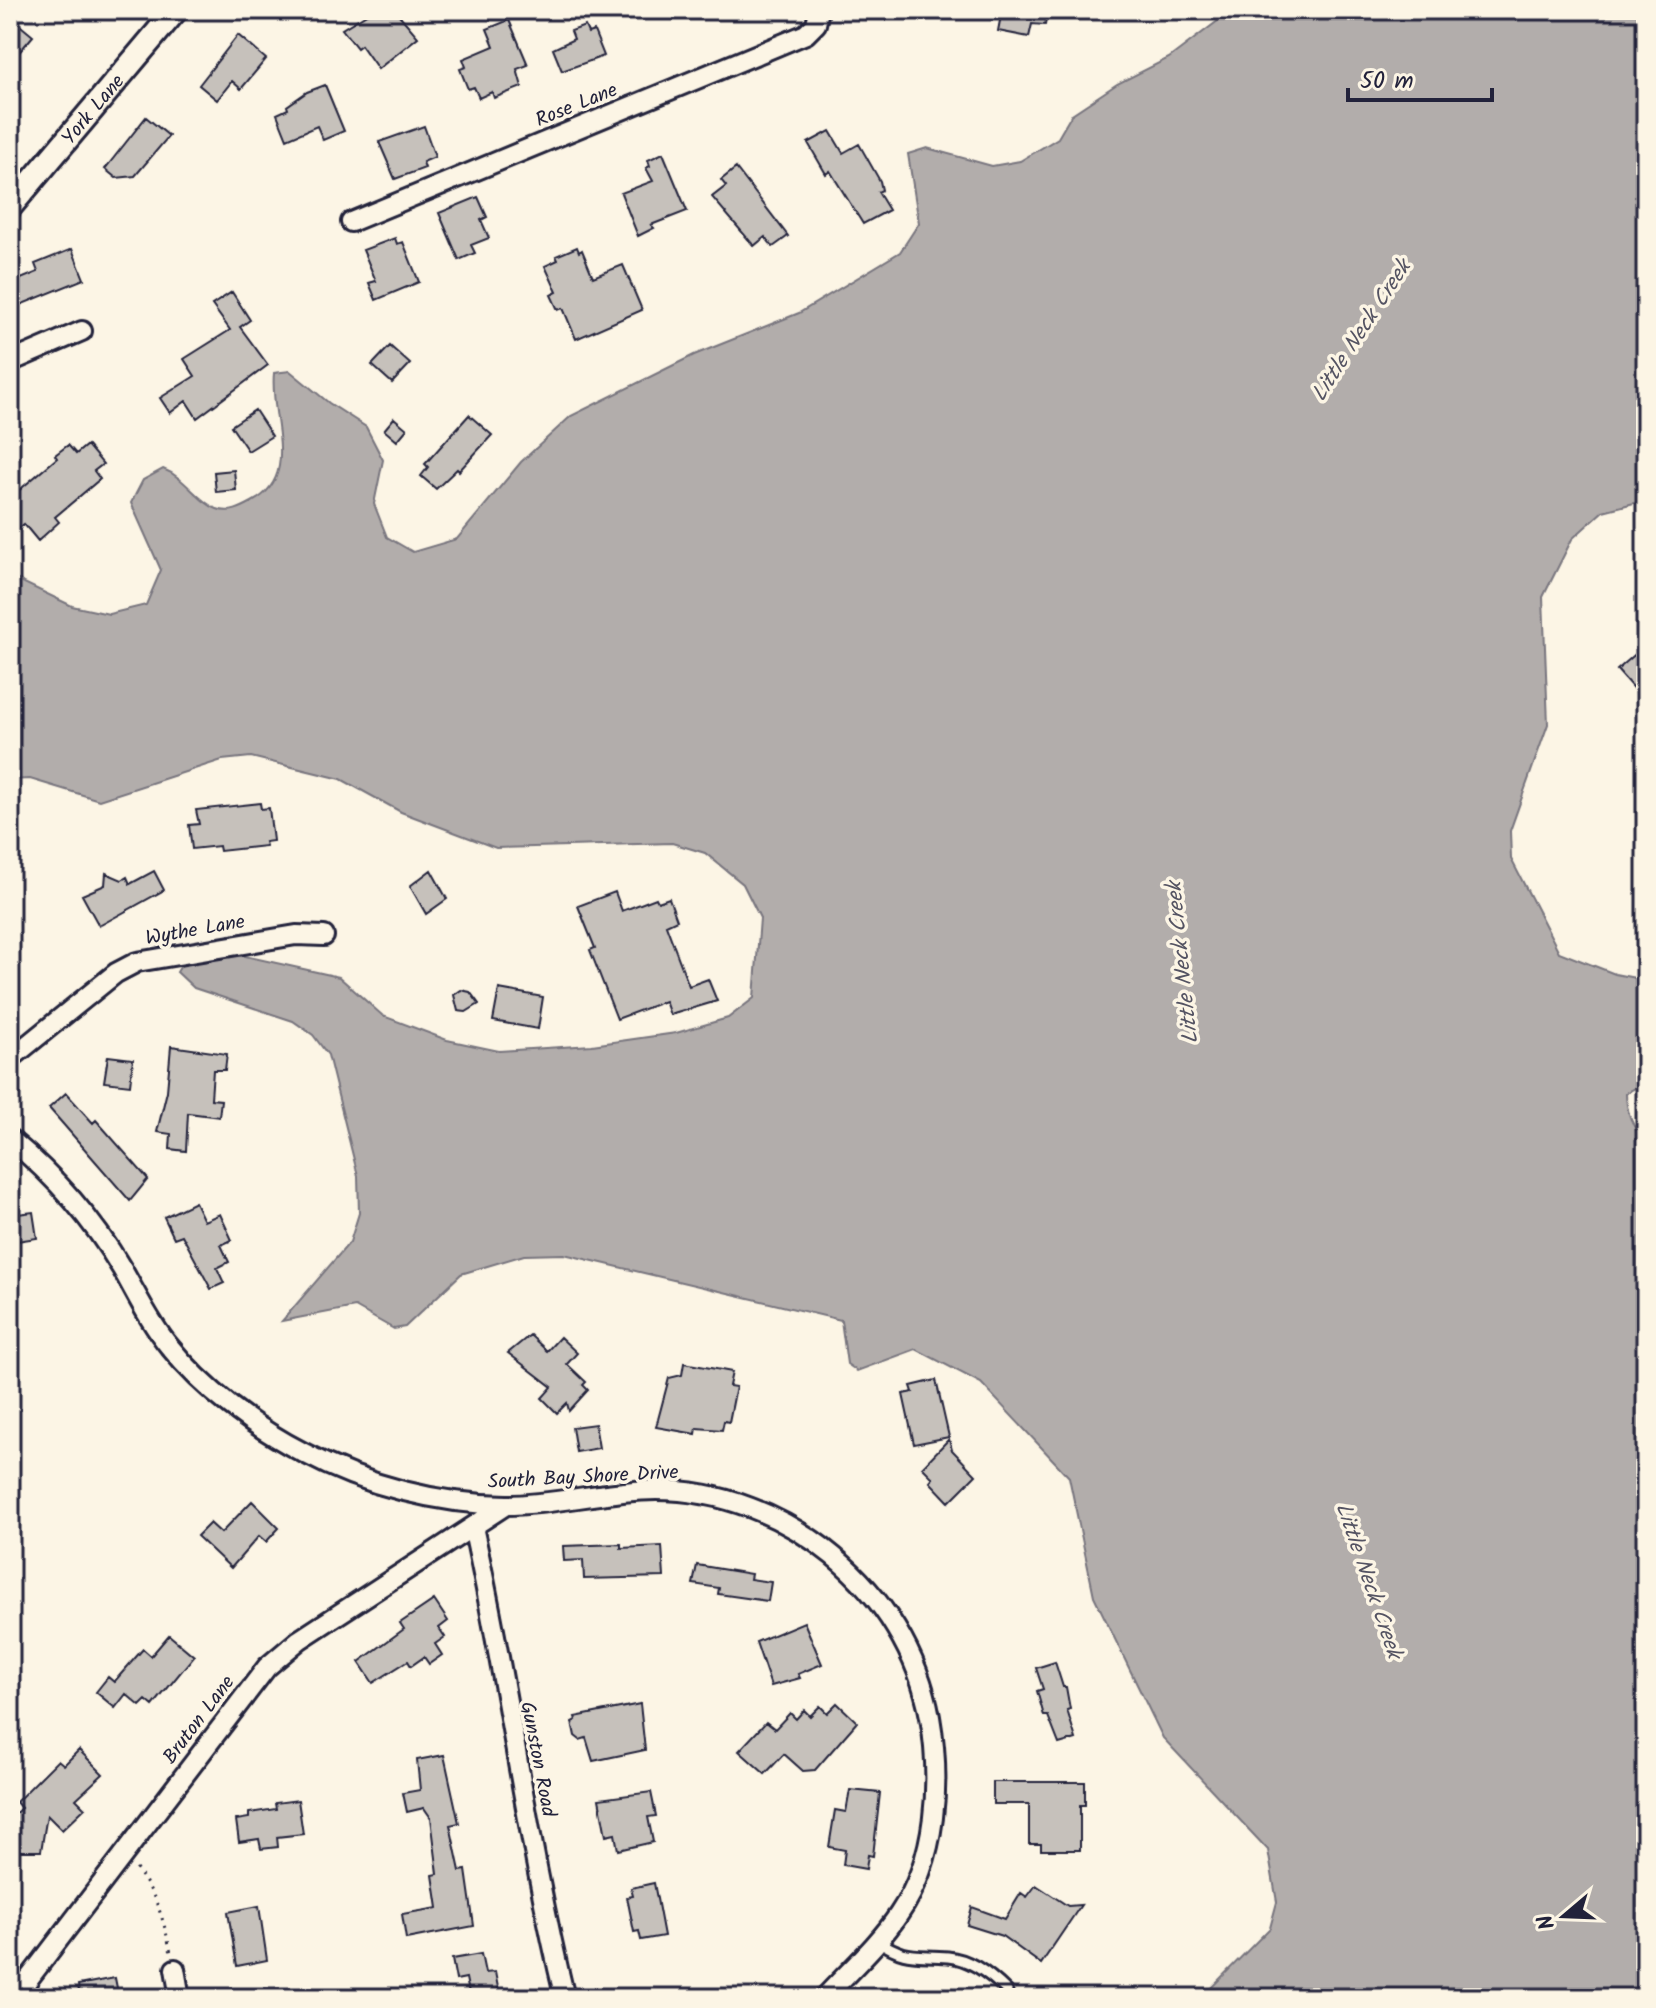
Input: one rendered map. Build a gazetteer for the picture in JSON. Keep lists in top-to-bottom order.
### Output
{
  "streets": {
    "street": [
      "Rose Lane",
      "York Lane",
      "Wythe Lane",
      "South Bay Shore Drive",
      "Bruton Lane",
      "Gunston Road"
    ]
  },
  "crossings": [
    ["South Bay Shore Drive", "Bruton Lane"],
    ["Bruton Lane", "Gunston Road"]
  ],
  "water": ["Little Neck Creek"],
  "scale_bar": "50 m",
  "north": "left"
}
